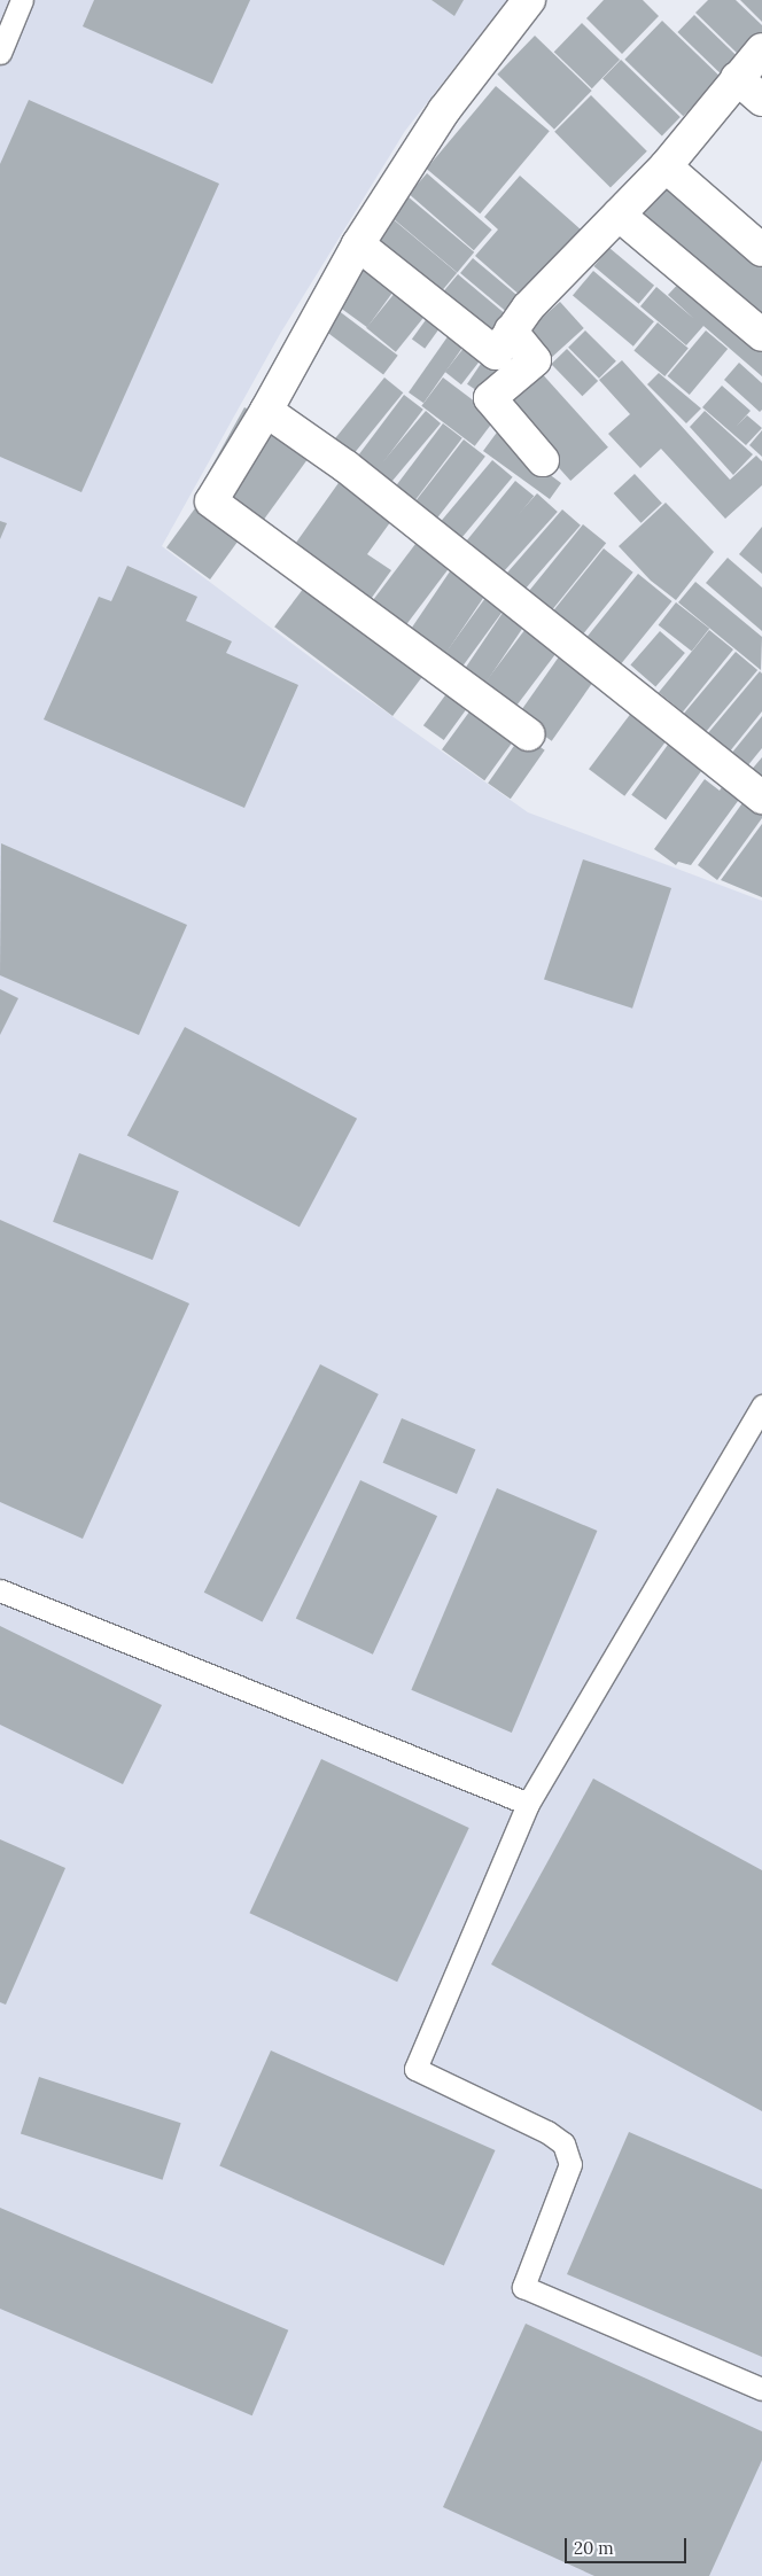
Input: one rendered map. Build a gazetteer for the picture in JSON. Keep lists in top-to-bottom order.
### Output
{
  "scale_bar": "20 m"
}
